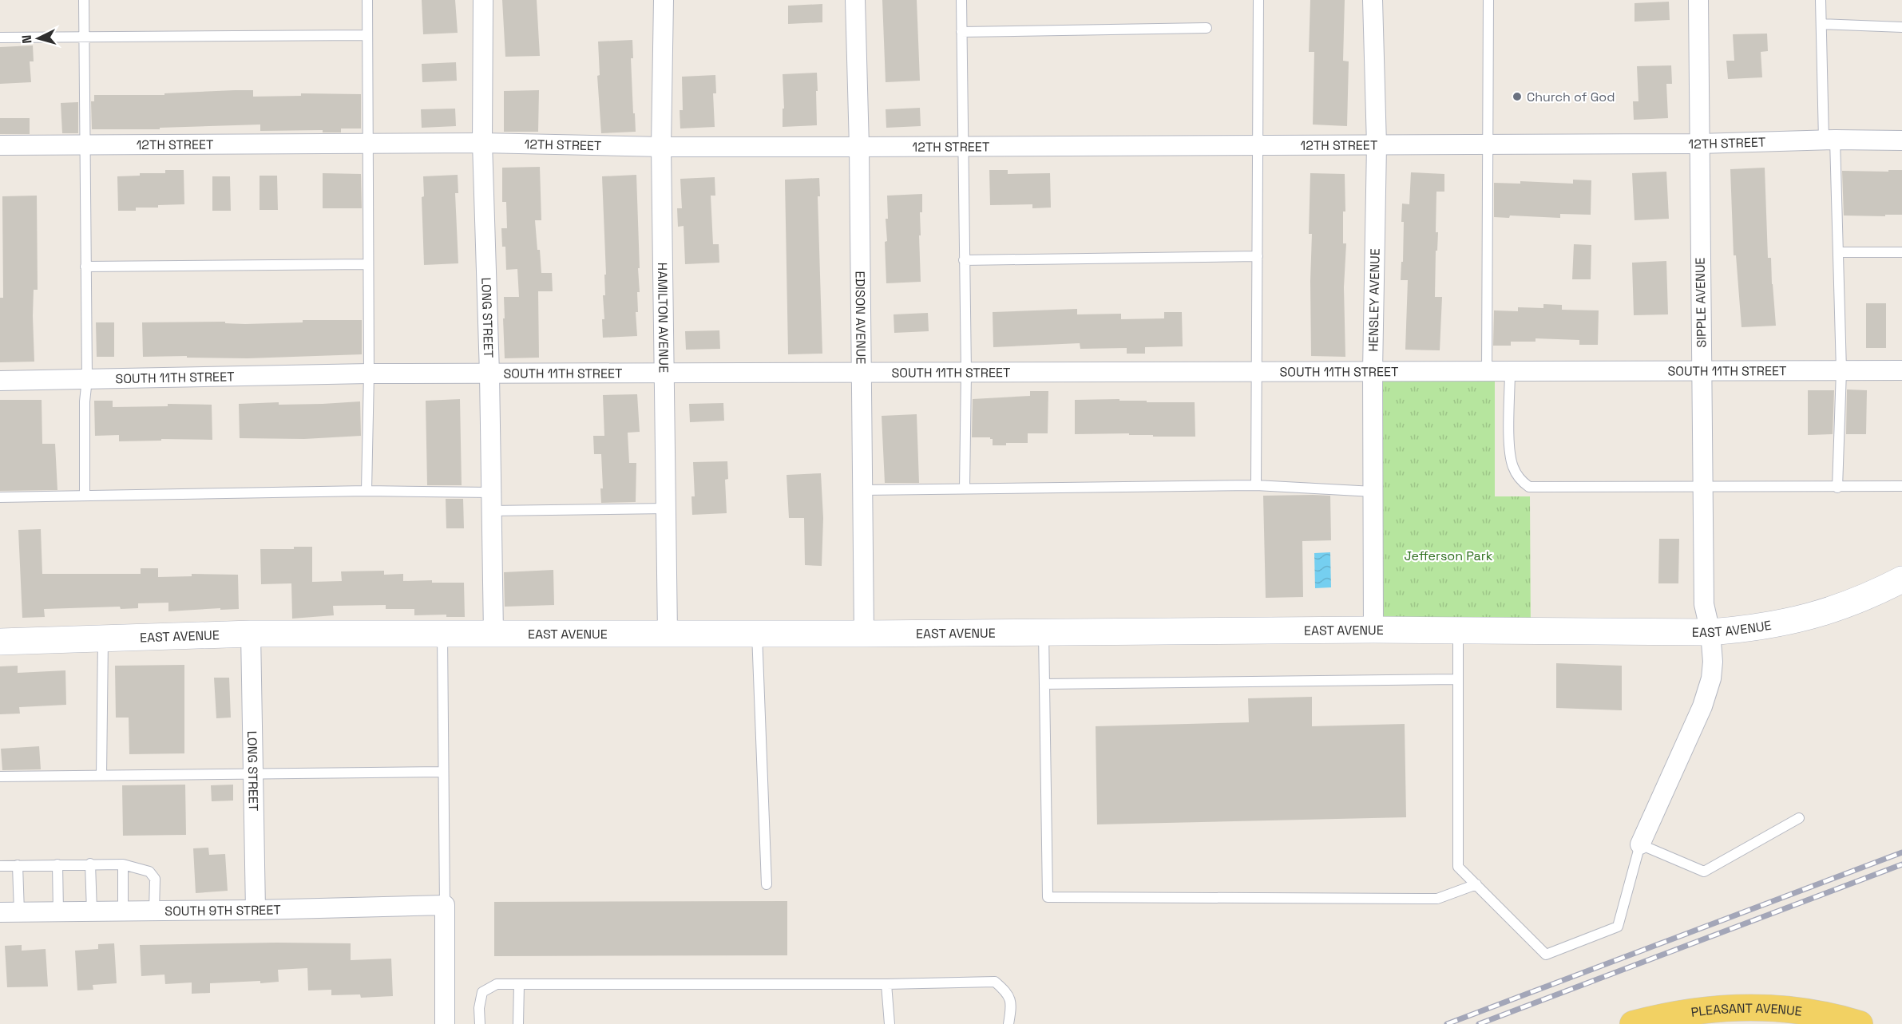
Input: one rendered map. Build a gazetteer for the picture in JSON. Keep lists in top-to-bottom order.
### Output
{
  "streets": {
    "main road": ["PLEASANT AVENUE"],
    "street": [
      "12TH STREET",
      "HENSLEY AVENUE",
      "SIPPLE AVENUE",
      "LONG STREET",
      "HAMILTON AVENUE",
      "EDISON AVENUE",
      "SOUTH 11TH STREET",
      "EAST AVENUE",
      "SOUTH 9TH STREET"
    ]
  },
  "crossings": [
    ["12TH STREET", "HENSLEY AVENUE"],
    ["12TH STREET", "SIPPLE AVENUE"],
    ["12TH STREET", "LONG STREET"],
    ["12TH STREET", "HAMILTON AVENUE"],
    ["12TH STREET", "EDISON AVENUE"],
    ["HENSLEY AVENUE", "SOUTH 11TH STREET"],
    ["HENSLEY AVENUE", "EAST AVENUE"],
    ["SIPPLE AVENUE", "SOUTH 11TH STREET"],
    ["SIPPLE AVENUE", "EAST AVENUE"],
    ["LONG STREET", "SOUTH 11TH STREET"],
    ["LONG STREET", "EAST AVENUE"],
    ["LONG STREET", "SOUTH 9TH STREET"],
    ["HAMILTON AVENUE", "SOUTH 11TH STREET"],
    ["HAMILTON AVENUE", "EAST AVENUE"],
    ["EDISON AVENUE", "SOUTH 11TH STREET"],
    ["EDISON AVENUE", "EAST AVENUE"]
  ],
  "parks": ["Jefferson Park"],
  "places": ["Church of God"],
  "north": "left"
}
